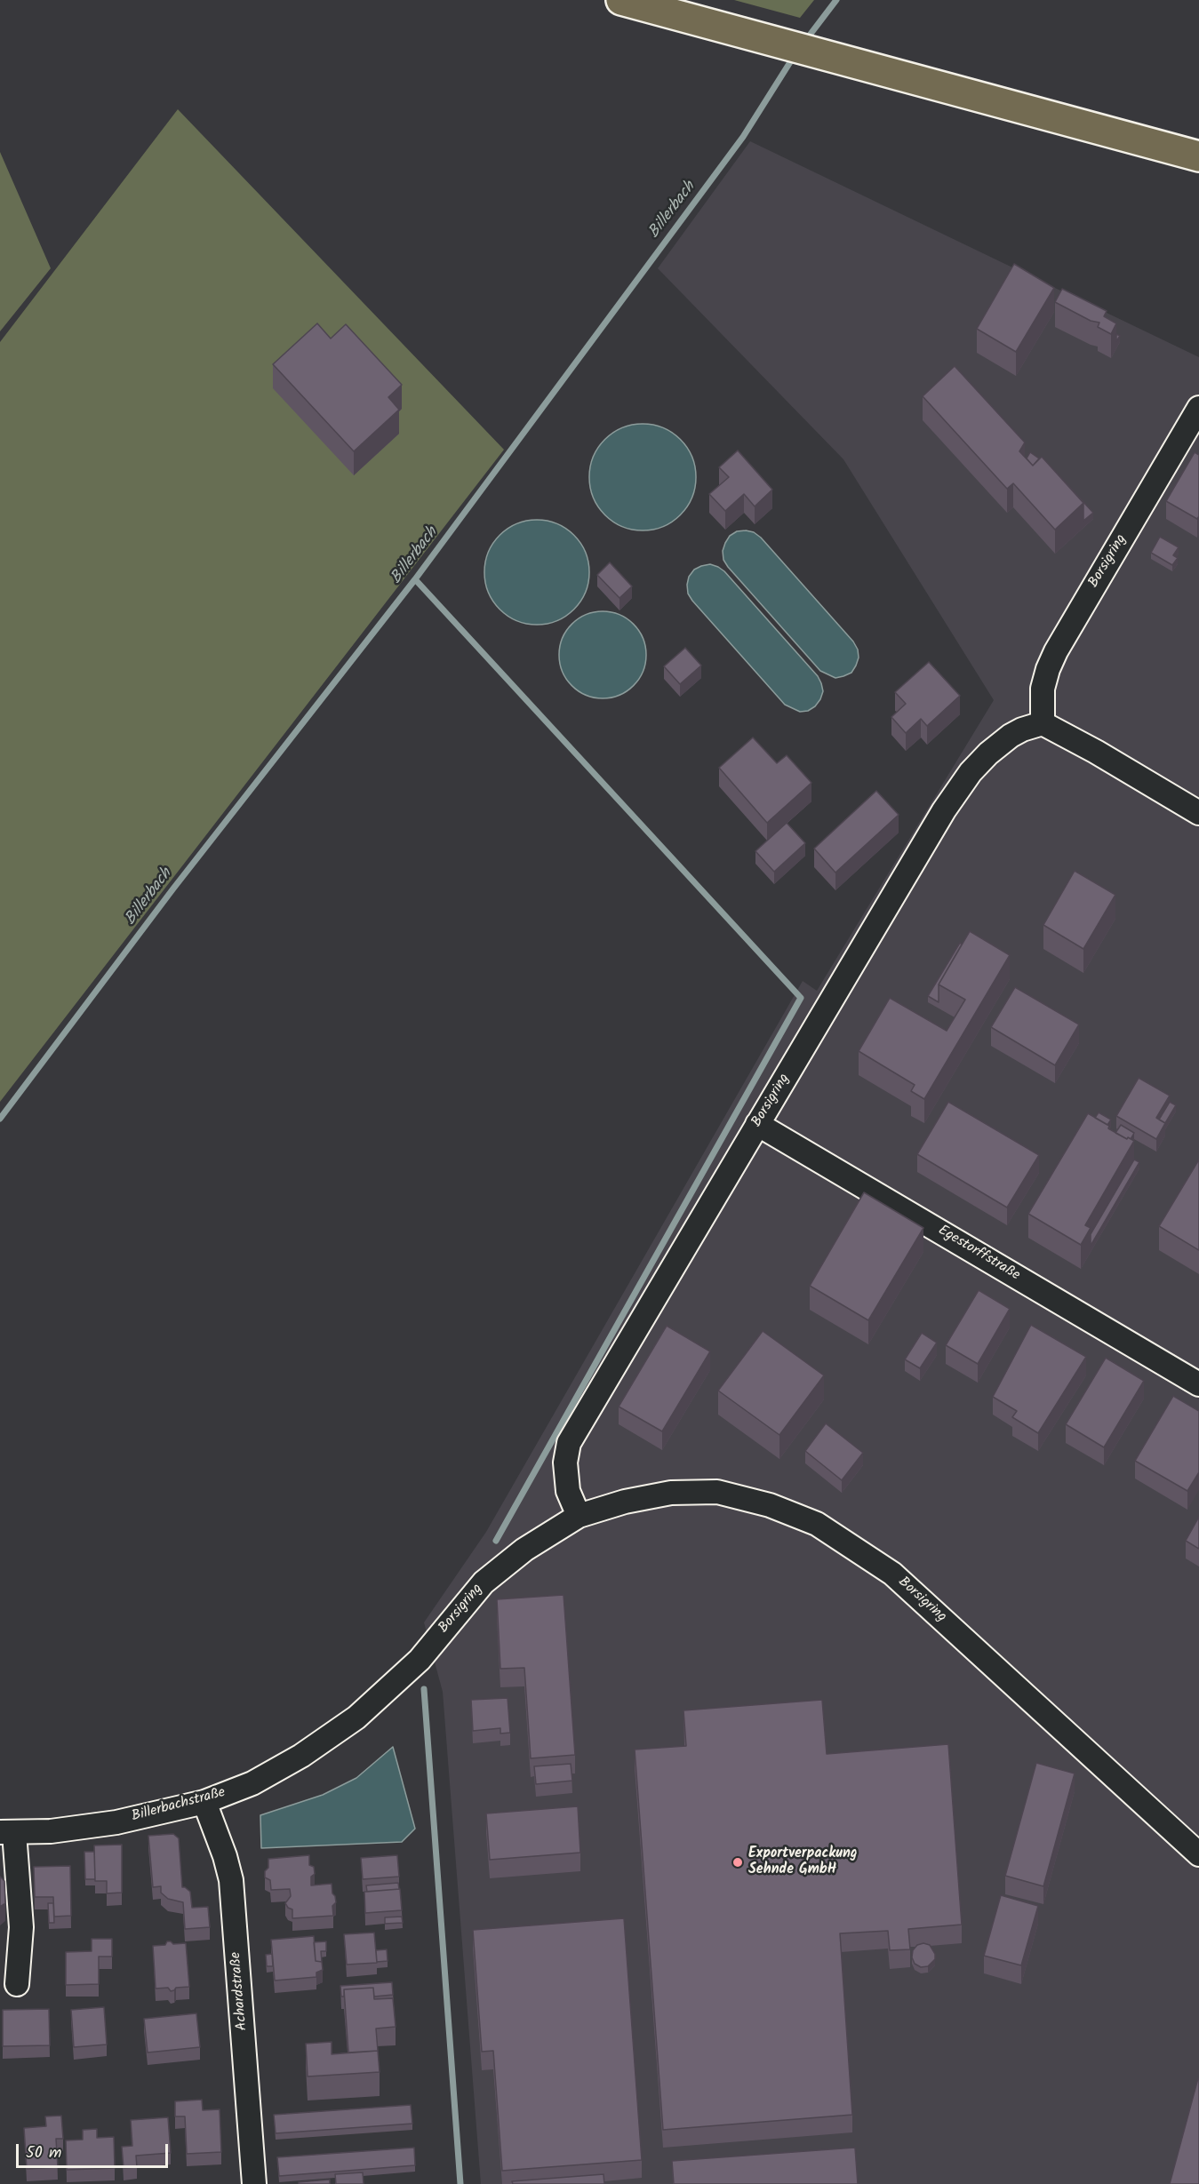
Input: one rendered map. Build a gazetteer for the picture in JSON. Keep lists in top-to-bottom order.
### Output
{
  "streets": {
    "street": [
      "Borsigring",
      "Egestorffstraße",
      "Billerbachstraße",
      "Achardstraße"
    ]
  },
  "crossings": [
    ["Borsigring", "Egestorffstraße"],
    ["Borsigring", "Billerbachstraße"],
    ["Billerbachstraße", "Achardstraße"]
  ],
  "water": ["Billerbach"],
  "places": ["Exportverpackung Sehnde GmbH"],
  "scale_bar": "50 m"
}
